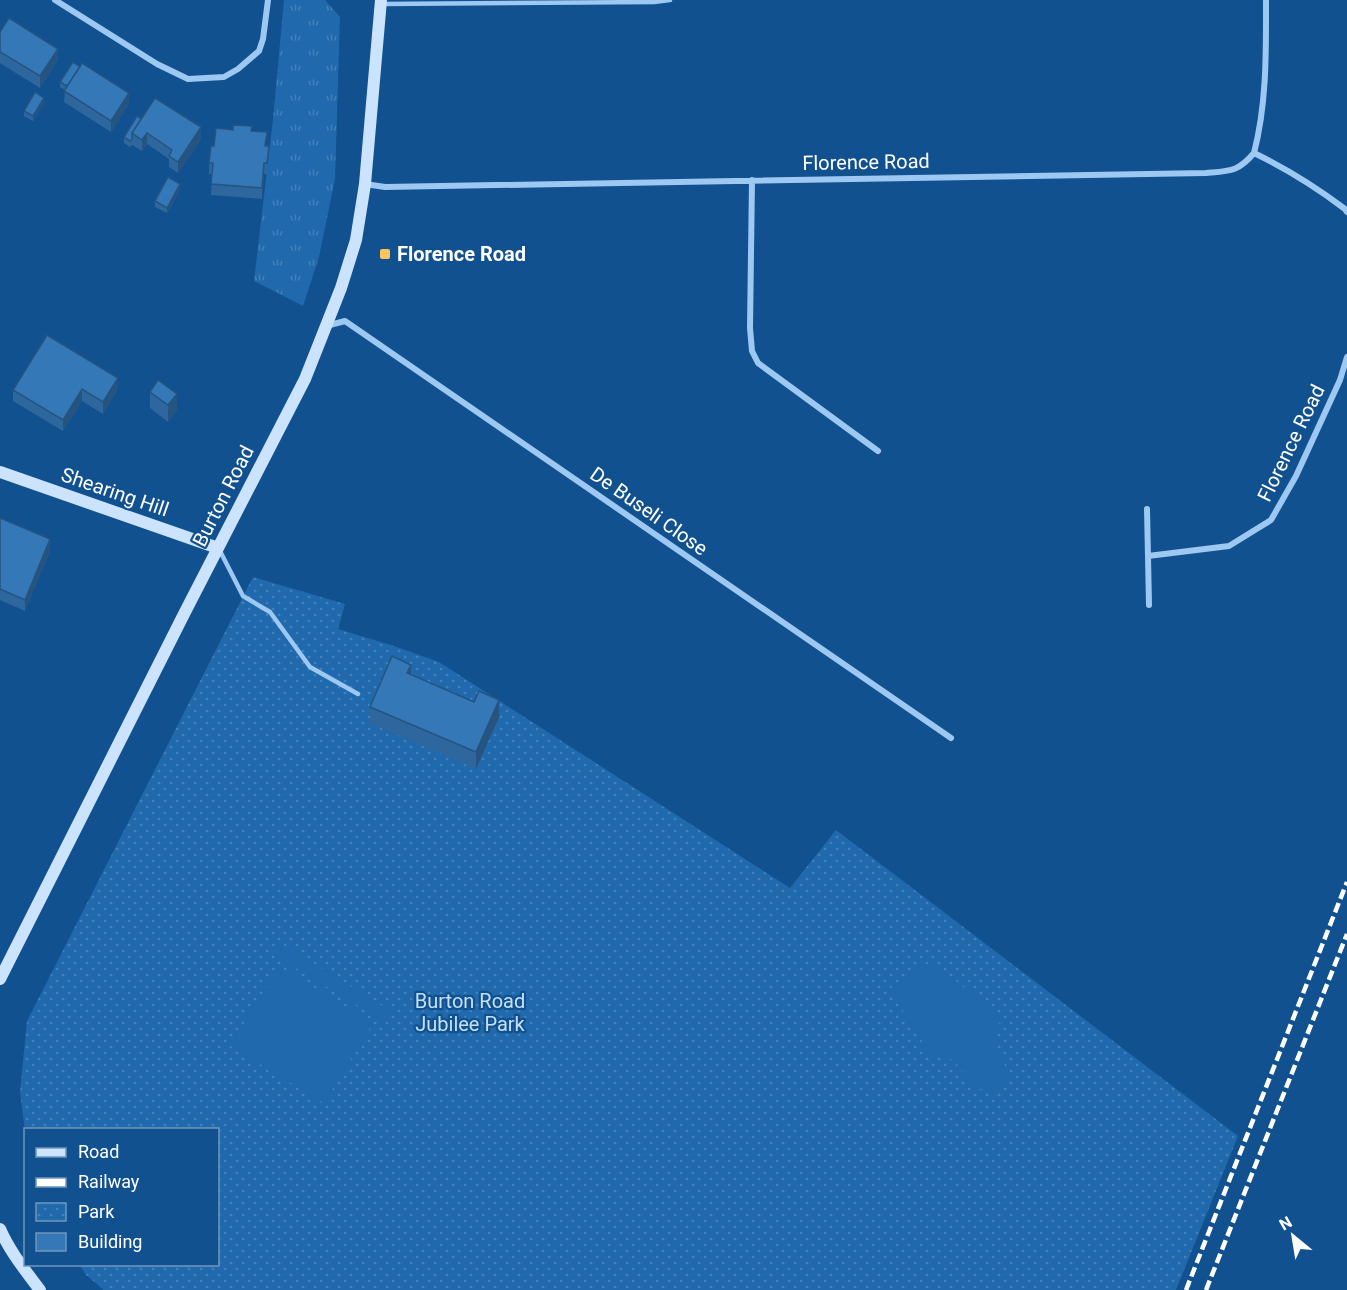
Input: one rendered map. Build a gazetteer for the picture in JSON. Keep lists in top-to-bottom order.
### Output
{
  "streets": {
    "street": [
      "Florence Road",
      "Shearing Hill",
      "Burton Road",
      "De Buseli Close"
    ]
  },
  "crossings": [
    ["Florence Road", "Burton Road"],
    ["Shearing Hill", "Burton Road"],
    ["Burton Road", "De Buseli Close"]
  ],
  "parks": ["Burton Road Jubilee Park"],
  "places": {
    "transit": ["Florence Road"]
  },
  "legend": [
    "Road",
    "Railway",
    "Park",
    "Building"
  ],
  "north": "top left"
}
